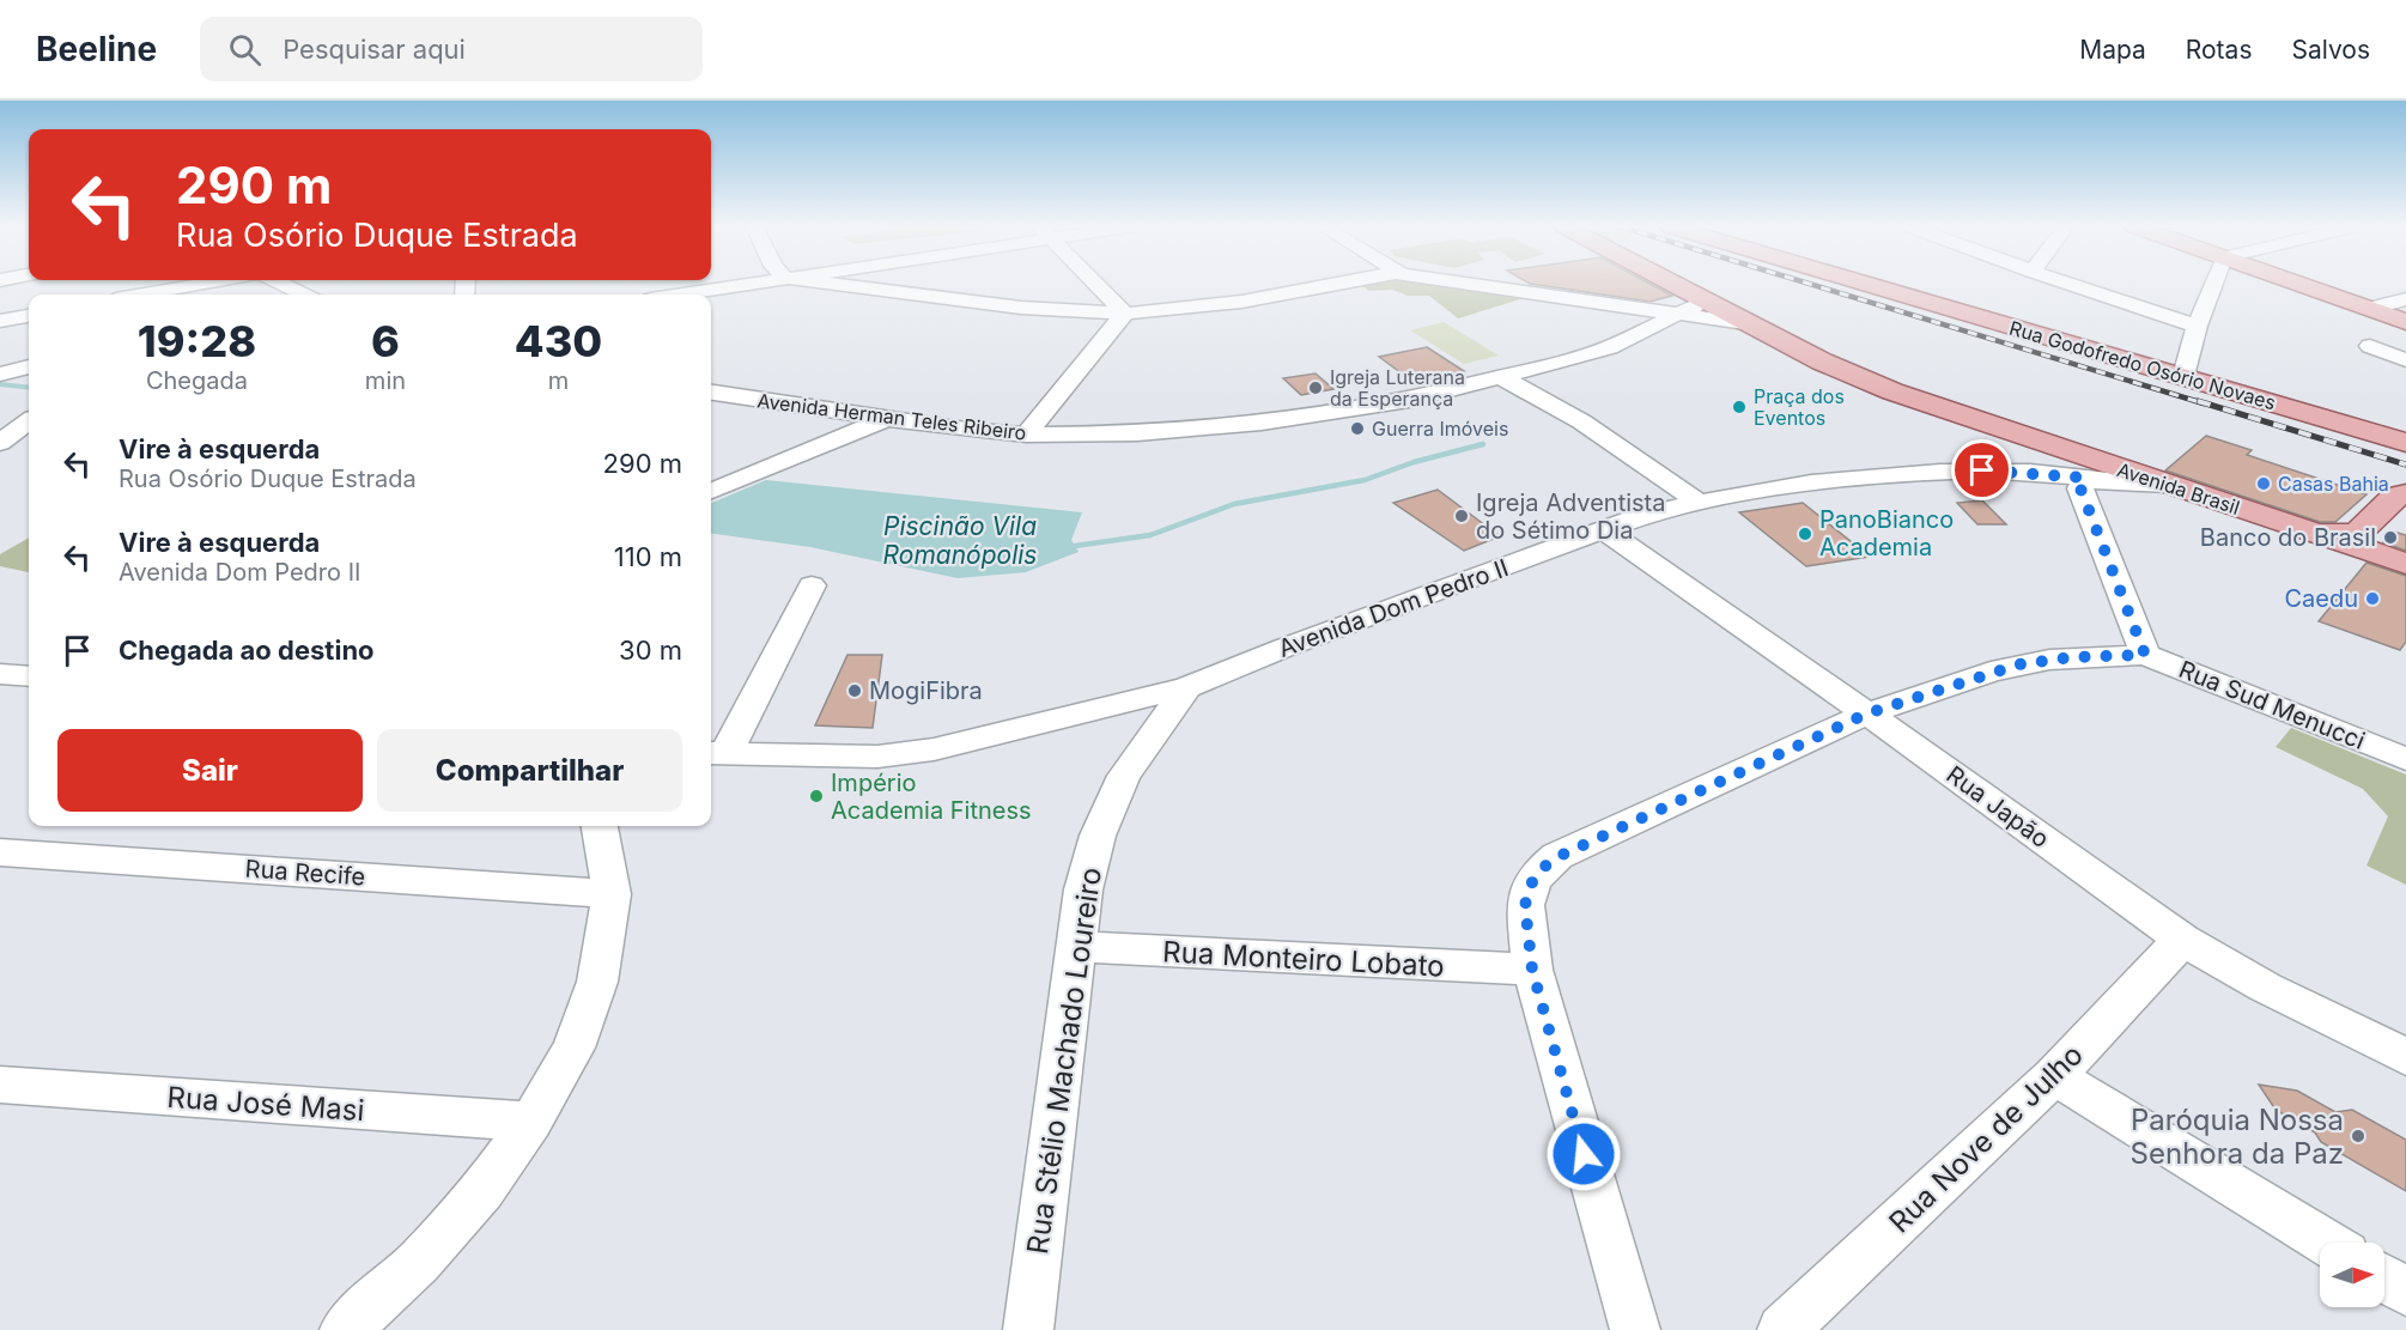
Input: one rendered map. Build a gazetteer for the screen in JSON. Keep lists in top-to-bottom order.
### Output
{
  "streets": {
    "main road": ["Rua Godofredo Osório Novaes", "Avenida Brasil"],
    "street": [
      "Avenida Herman Teles Ribeiro",
      "Avenida Dom Pedro II",
      "Rua Sud Menucci",
      "Rua Japão",
      "Rua Recife",
      "Rua Monteiro Lobato",
      "Rua Stélio Machado Loureiro",
      "Rua José Masi",
      "Rua Nove de Julho"
    ]
  },
  "crossings": [
    ["Avenida Herman Teles Ribeiro", "Avenida Brasil"],
    ["Avenida Brasil", "Avenida Dom Pedro II"],
    ["Avenida Dom Pedro II", "Rua Japão"],
    ["Avenida Dom Pedro II", "Rua Stélio Machado Loureiro"],
    ["Rua Sud Menucci", "Rua Japão"],
    ["Rua Sud Menucci", "Rua Monteiro Lobato"],
    ["Rua Japão", "Rua Nove de Julho"],
    ["Rua Monteiro Lobato", "Rua Stélio Machado Loureiro"]
  ],
  "water": ["Piscinão Vila Romanópolis"],
  "places": [
    "Igreja Luterana da Esperança",
    "Praça dos Eventos",
    "Guerra Imóveis",
    "Casas Bahia",
    "Igreja Adventista do Sétimo Dia",
    "PanoBianco Academia",
    "Banco do Brasil",
    "Caedu",
    "MogiFibra",
    "Império Academia Fitness",
    "Paróquia Nossa Senhora da Paz"
  ],
  "north": "right",
  "page": {
    "header": "Beeline",
    "search": "Pesquisar aqui",
    "nav": ["Mapa", "Rotas", "Salvos"],
    "turn": ["290 m", "Rua Osório Duque Estrada"],
    "eta": [
      "19:28",
      "Chegada",
      "6",
      "min",
      "430",
      "m"
    ],
    "list": [
      {
        "name": "Vire à esquerda",
        "note": "Rua Osório Duque Estrada",
        "value": "290 m"
      },
      {
        "name": "Vire à esquerda",
        "note": "Avenida Dom Pedro II",
        "value": "110 m"
      },
      {
        "name": "Chegada ao destino",
        "value": "30 m"
      }
    ],
    "buttons": ["Sair", "Compartilhar"]
  }
}
